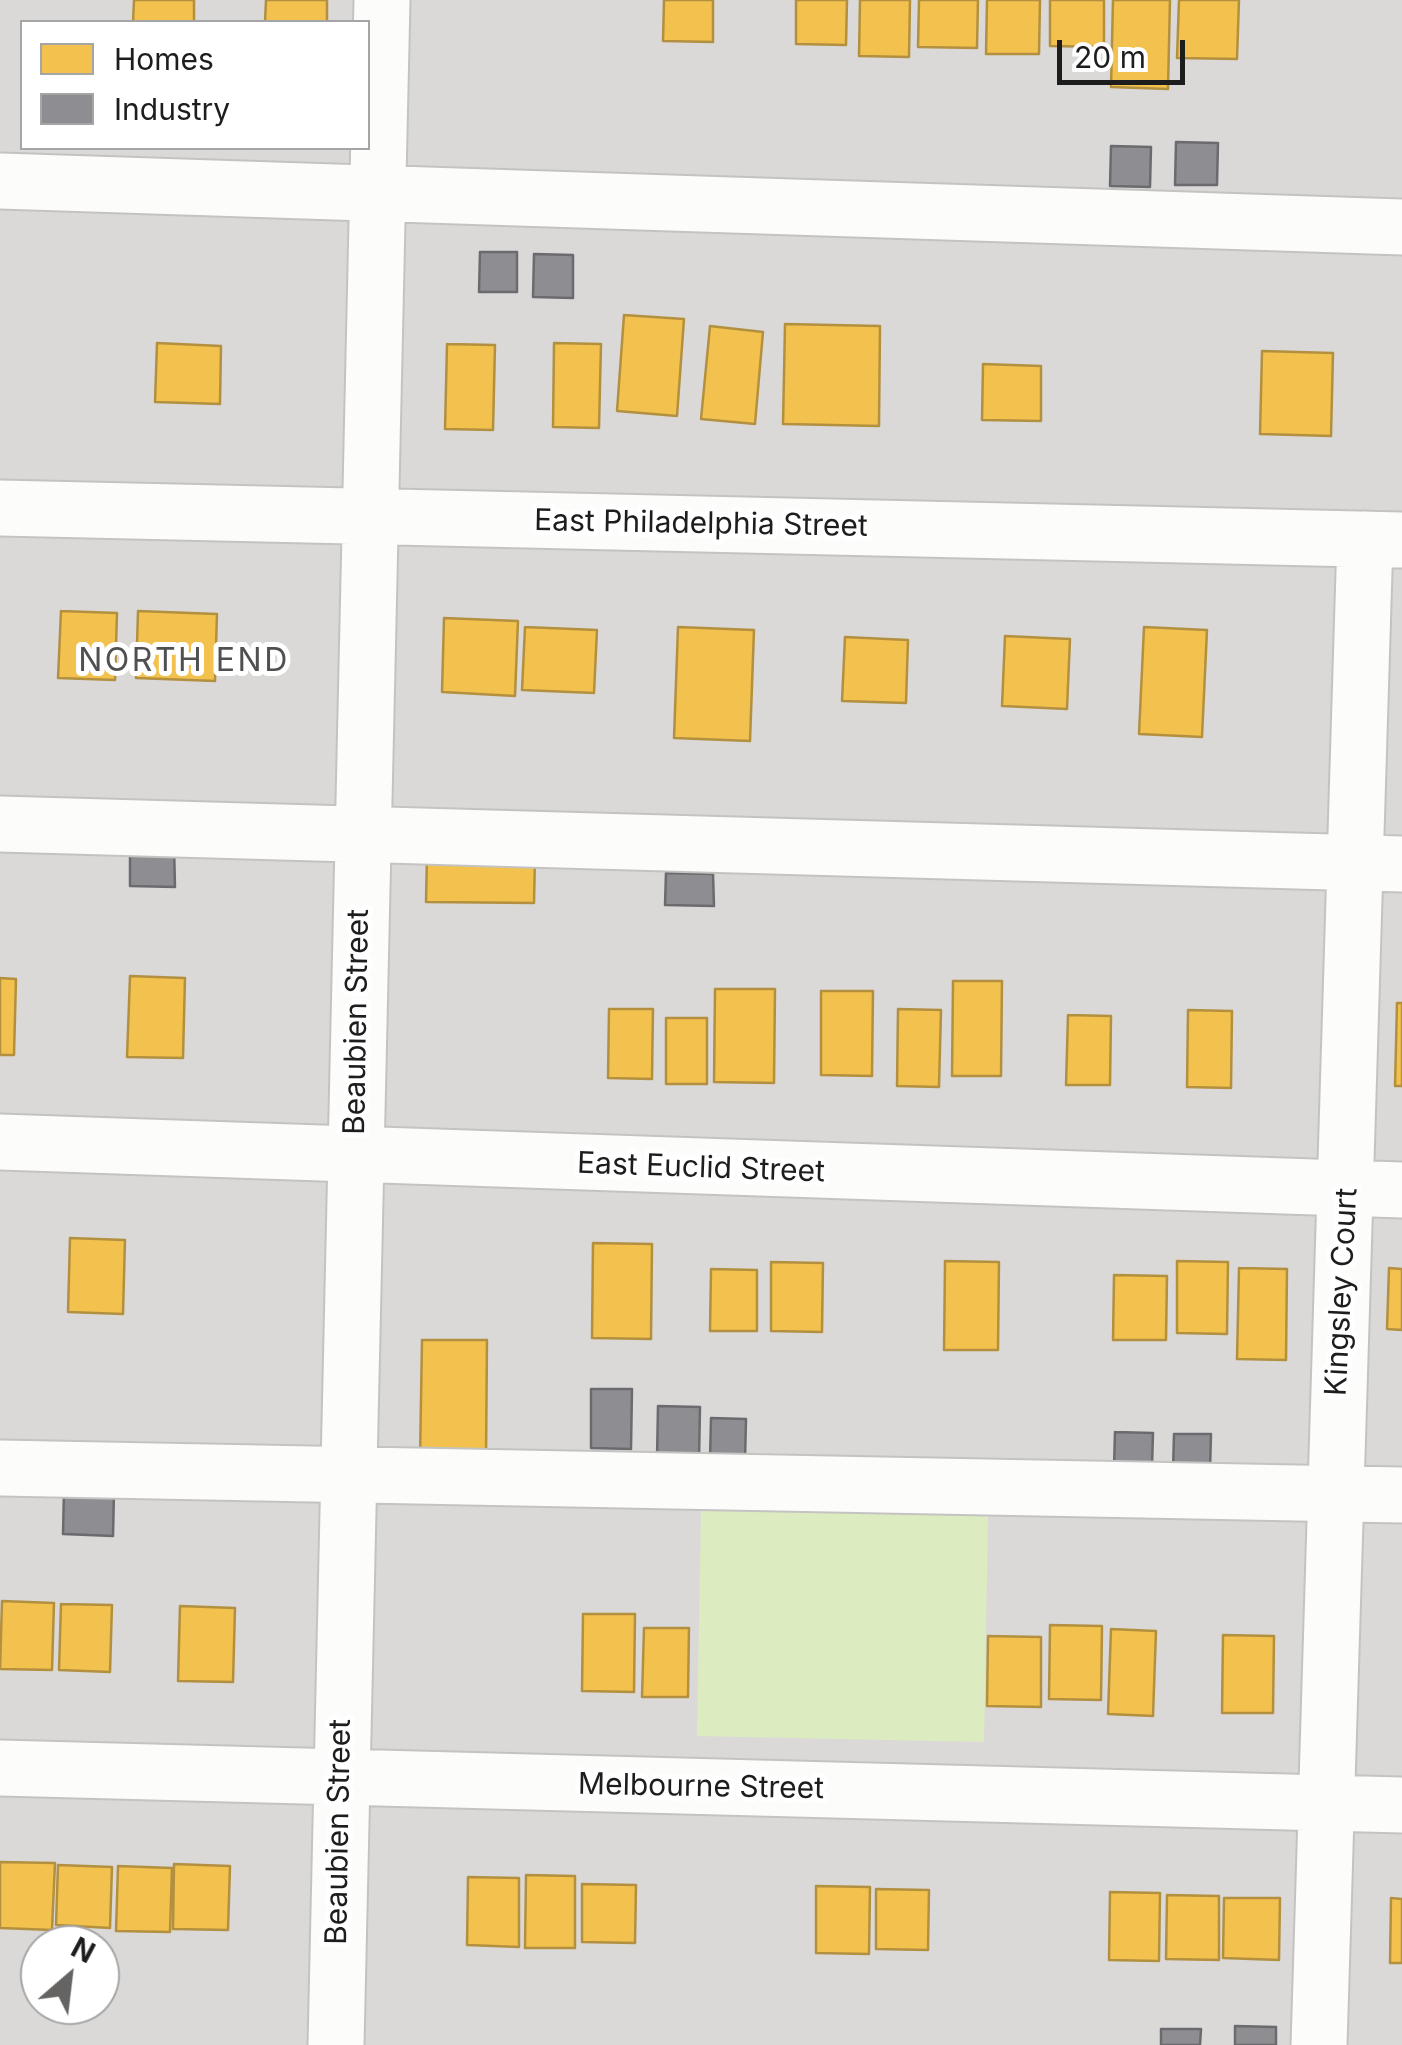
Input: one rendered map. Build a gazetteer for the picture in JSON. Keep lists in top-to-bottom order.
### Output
{
  "streets": {
    "street": [
      "East Philadelphia Street",
      "Beaubien Street",
      "East Euclid Street",
      "Kingsley Court",
      "Melbourne Street"
    ]
  },
  "crossings": [
    ["East Philadelphia Street", "Beaubien Street"],
    ["East Philadelphia Street", "Kingsley Court"],
    ["Beaubien Street", "East Euclid Street"],
    ["Beaubien Street", "Melbourne Street"],
    ["East Euclid Street", "Kingsley Court"],
    ["Kingsley Court", "Melbourne Street"]
  ],
  "districts": ["NORTH END"],
  "legend": ["Homes", "Industry"],
  "scale_bar": "20 m",
  "north": "top right"
}
